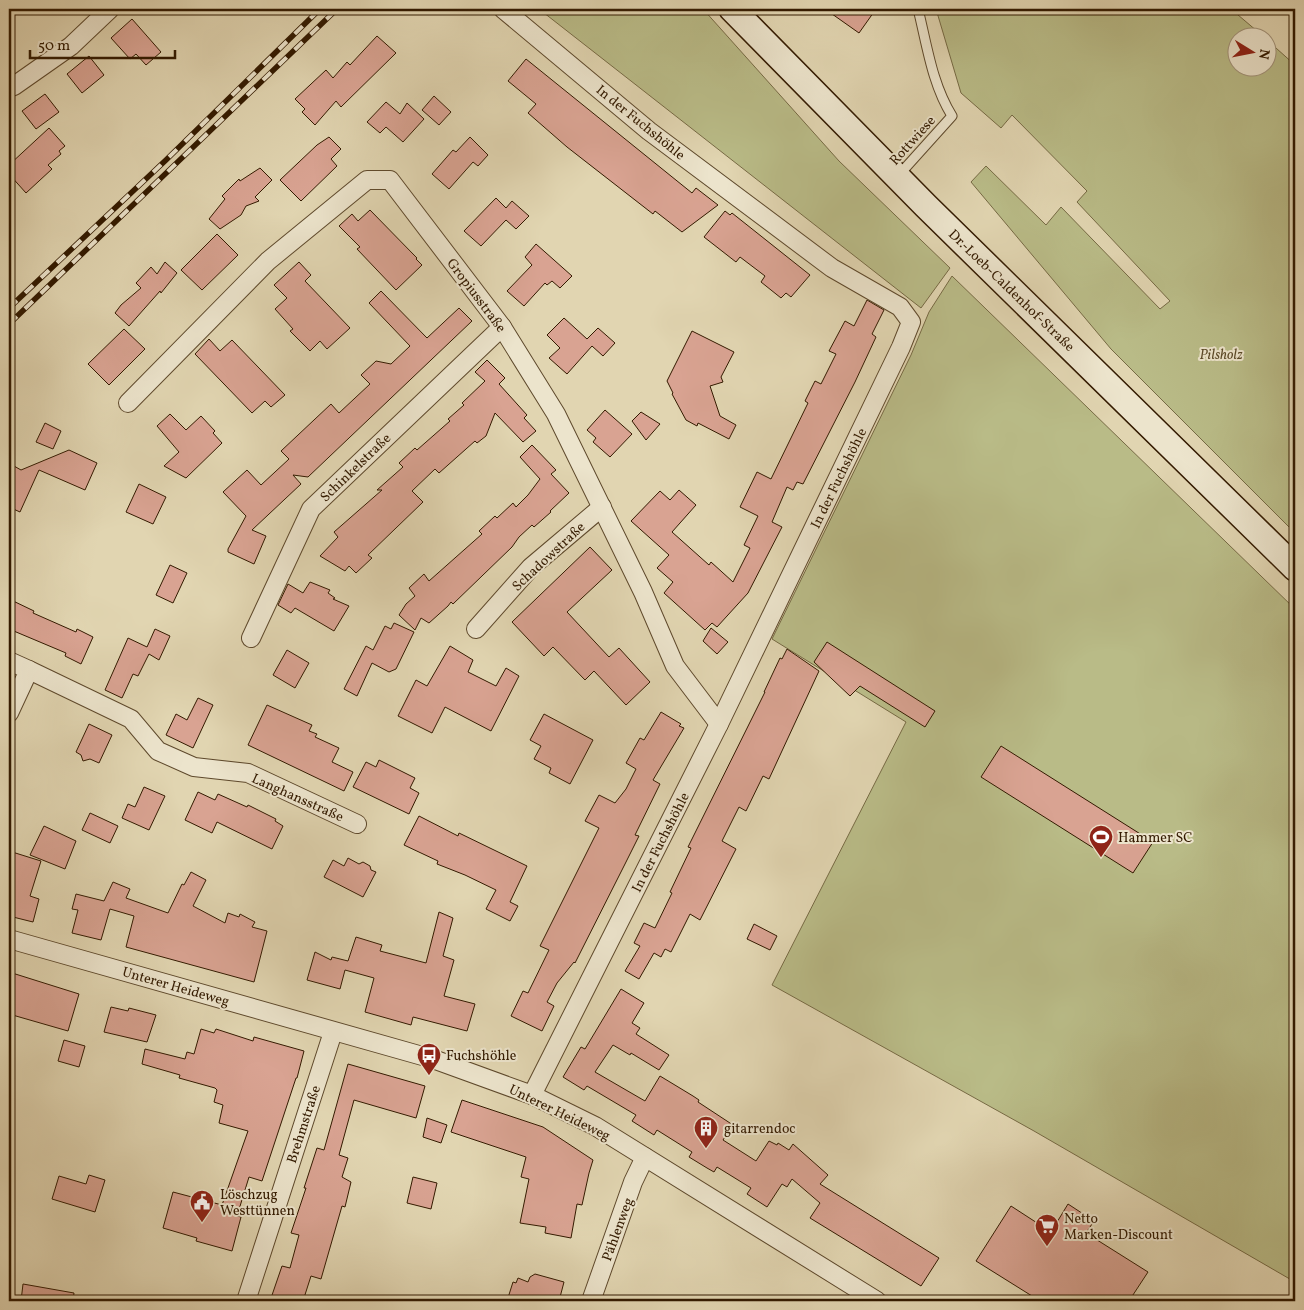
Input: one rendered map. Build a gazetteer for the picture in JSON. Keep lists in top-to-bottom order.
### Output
{
  "streets": {
    "main road": ["Dr.-Loeb-Caldenhof-Straße"],
    "street": [
      "In der Fuchshöhle",
      "Gropiusstraße",
      "Schinkelstraße",
      "Schadowstraße",
      "Langhansstraße",
      "Unterer Heideweg",
      "Brehmstraße",
      "Pählenweg"
    ],
    "lane": ["Rottwiese"]
  },
  "crossings": [
    ["In der Fuchshöhle", "Gropiusstraße"],
    ["In der Fuchshöhle", "Unterer Heideweg"],
    ["Rottwiese", "Dr.-Loeb-Caldenhof-Straße"],
    ["Gropiusstraße", "Schinkelstraße"],
    ["Gropiusstraße", "Schadowstraße"],
    ["Unterer Heideweg", "Brehmstraße"],
    ["Unterer Heideweg", "Pählenweg"]
  ],
  "parks": ["Pilsholz"],
  "places": {
    "sports": ["Hammer SC"],
    "bus stop": ["Fuchshöhle"],
    "building": ["gitarrendoc"],
    "public building": ["Löschzug Westtünnen"],
    "supermarket": ["Netto Marken-Discount"]
  },
  "scale_bar": "50 m",
  "north": "right"
}
